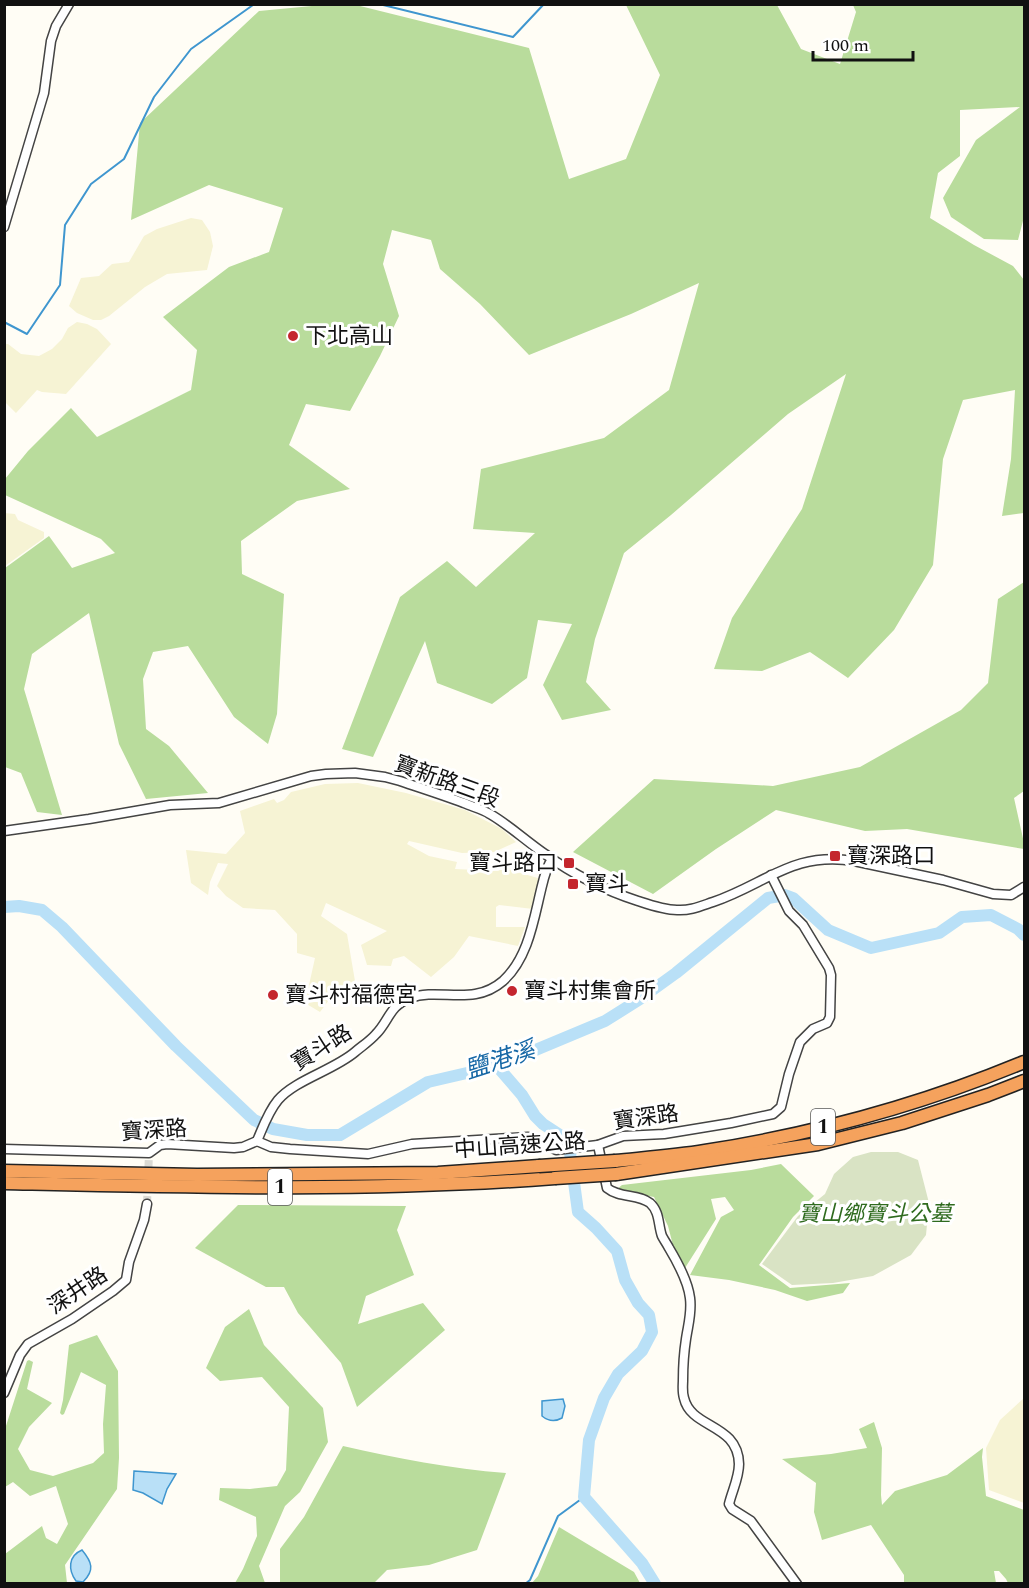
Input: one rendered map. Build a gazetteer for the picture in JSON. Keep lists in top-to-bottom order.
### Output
{
  "streets": {
    "highway": ["1", "中山高速公路"],
    "street": [
      "寶新路三段",
      "寶斗路",
      "寶深路",
      "深井路"
    ]
  },
  "crossings": [
    ["寶新路三段", "寶斗路"],
    ["寶新路三段", "寶深路"],
    ["寶斗路", "寶深路"]
  ],
  "water": ["鹽港溪"],
  "parks": ["寶山鄉寶斗公墓"],
  "places": {
    "other": ["下北高山", "寶斗村集會所", "寶斗村福德宮"],
    "transit": ["寶深路口", "寶斗路口", "寶斗"]
  },
  "scale_bar": "100 m"
}
